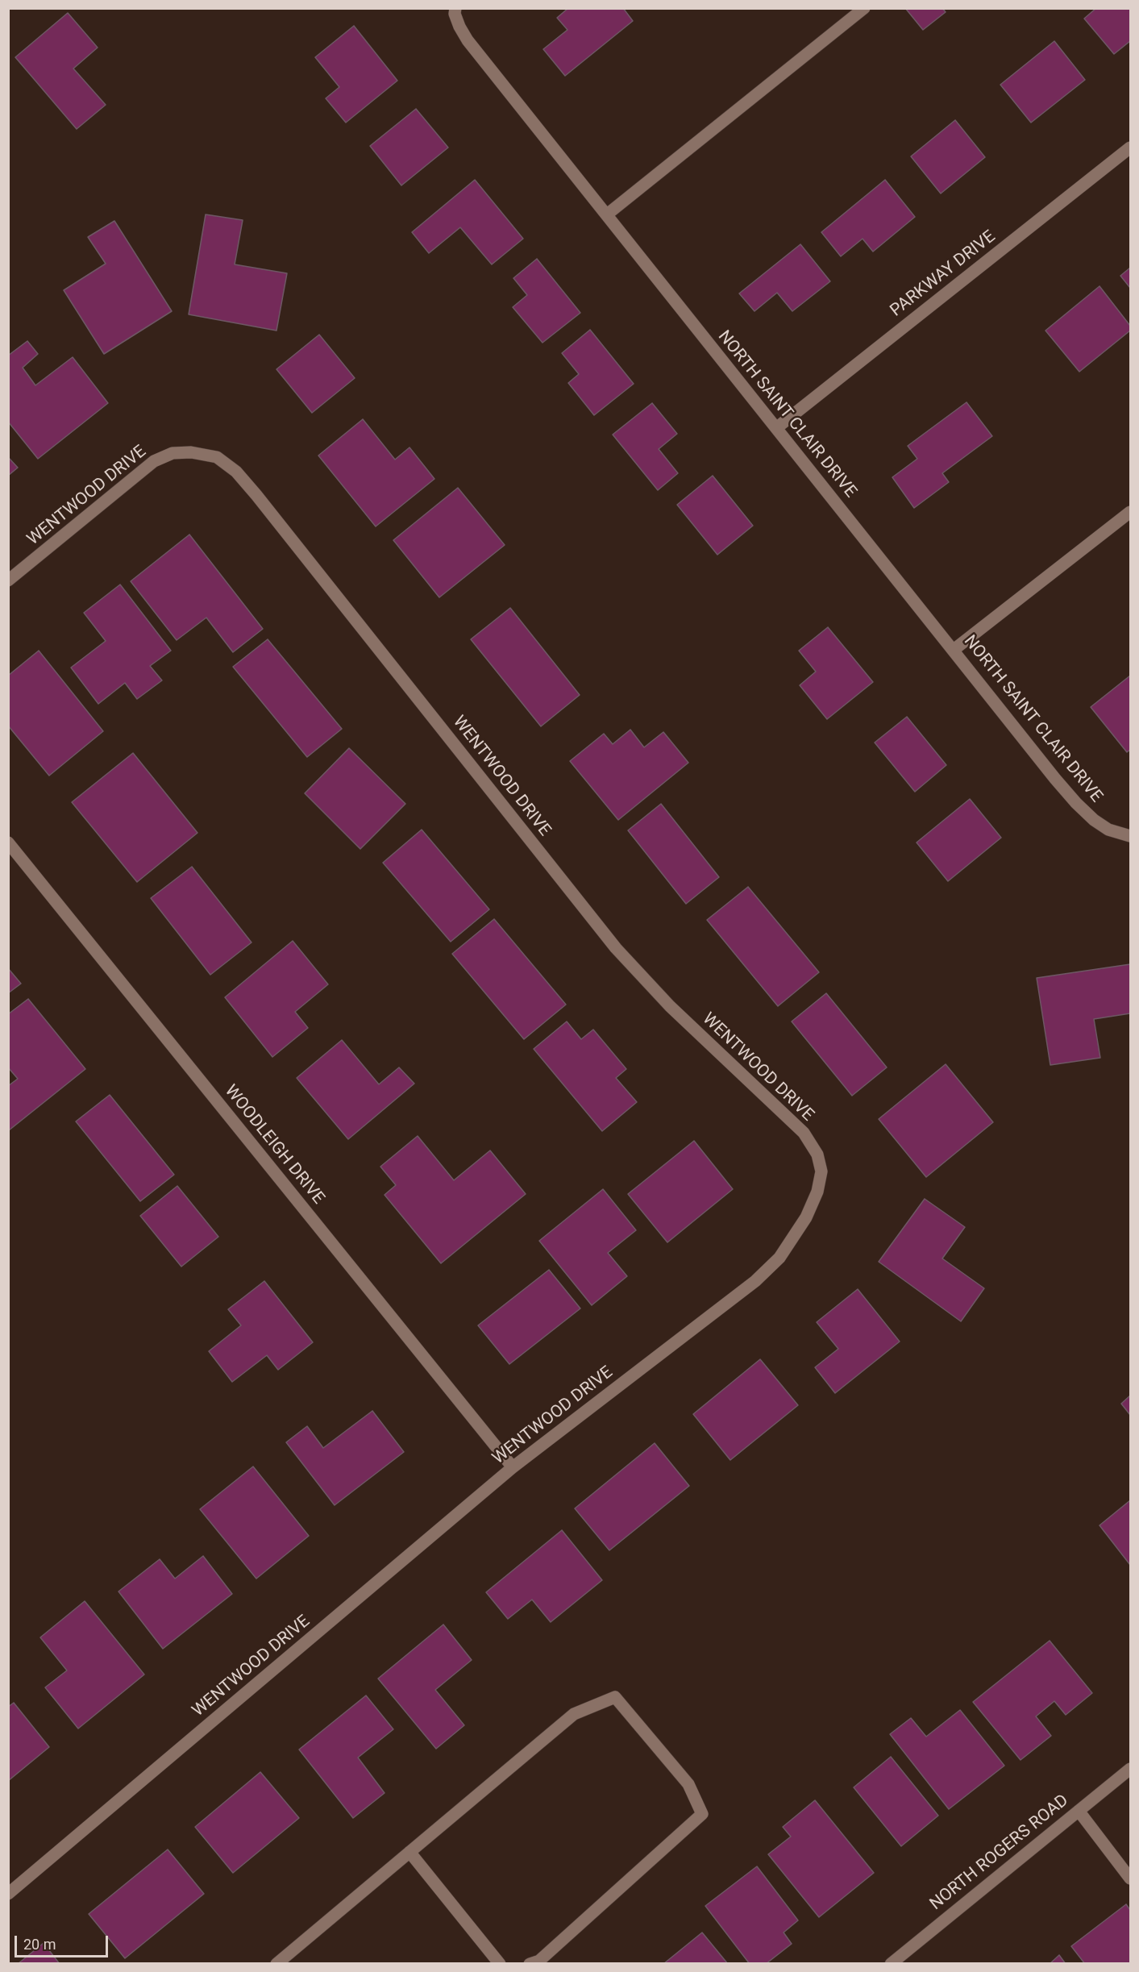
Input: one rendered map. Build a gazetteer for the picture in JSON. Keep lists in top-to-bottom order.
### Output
{
  "streets": {
    "street": [
      "PARKWAY DRIVE",
      "NORTH SAINT CLAIR DRIVE",
      "WENTWOOD DRIVE",
      "WOODLEIGH DRIVE",
      "NORTH ROGERS ROAD"
    ]
  },
  "crossings": [
    ["PARKWAY DRIVE", "NORTH SAINT CLAIR DRIVE"],
    ["WENTWOOD DRIVE", "WOODLEIGH DRIVE"]
  ],
  "scale_bar": "20 m"
}
